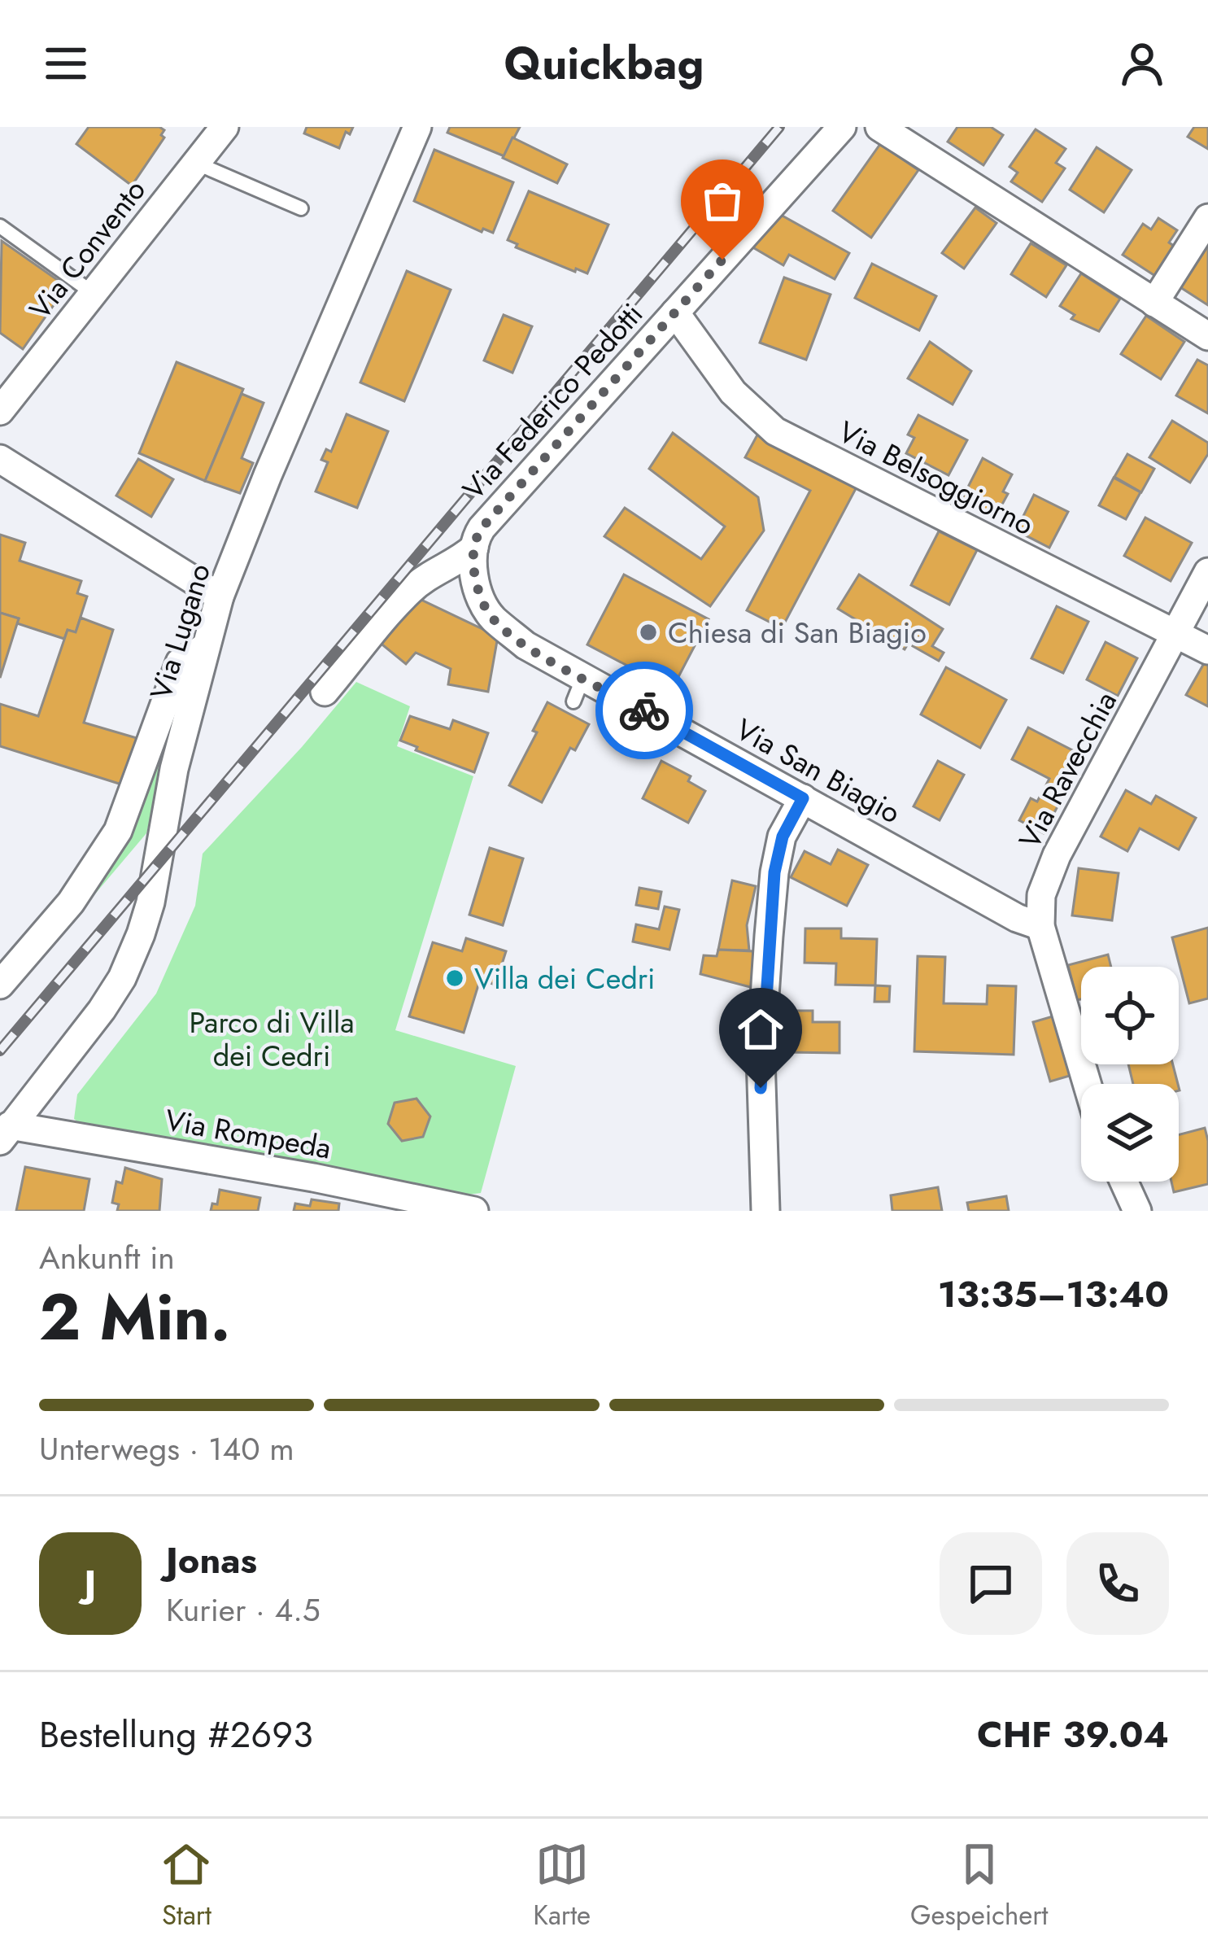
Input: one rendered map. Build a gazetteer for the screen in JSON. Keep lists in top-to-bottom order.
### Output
{
  "streets": {
    "street": [
      "Via Convento",
      "Via Federico Pedotti",
      "Via Belsoggiorno",
      "Via Lugano",
      "Via Ravecchia",
      "Via San Biagio",
      "Via Rompeda"
    ]
  },
  "crossings": [
    ["Via Federico Pedotti", "Via Belsoggiorno"],
    ["Via Federico Pedotti", "Via San Biagio"],
    ["Via Belsoggiorno", "Via Ravecchia"],
    ["Via Lugano", "Via Rompeda"],
    ["Via Ravecchia", "Via San Biagio"]
  ],
  "parks": ["Parco di Villa dei Cedri"],
  "places": ["Chiesa di San Biagio", "Villa dei Cedri"],
  "page": {
    "header": "Quickbag",
    "heading": ["2 Min.", "Ankunft in", "13:35–13:40"],
    "panel": [
      "Jonas",
      "Kurier · 4.5",
      "Bestellung #2693",
      "CHF 39.04"
    ],
    "bar": "Unterwegs · 140 m",
    "round": "J",
    "tabs": ["Start", "Karte", "Gespeichert"]
  }
}
